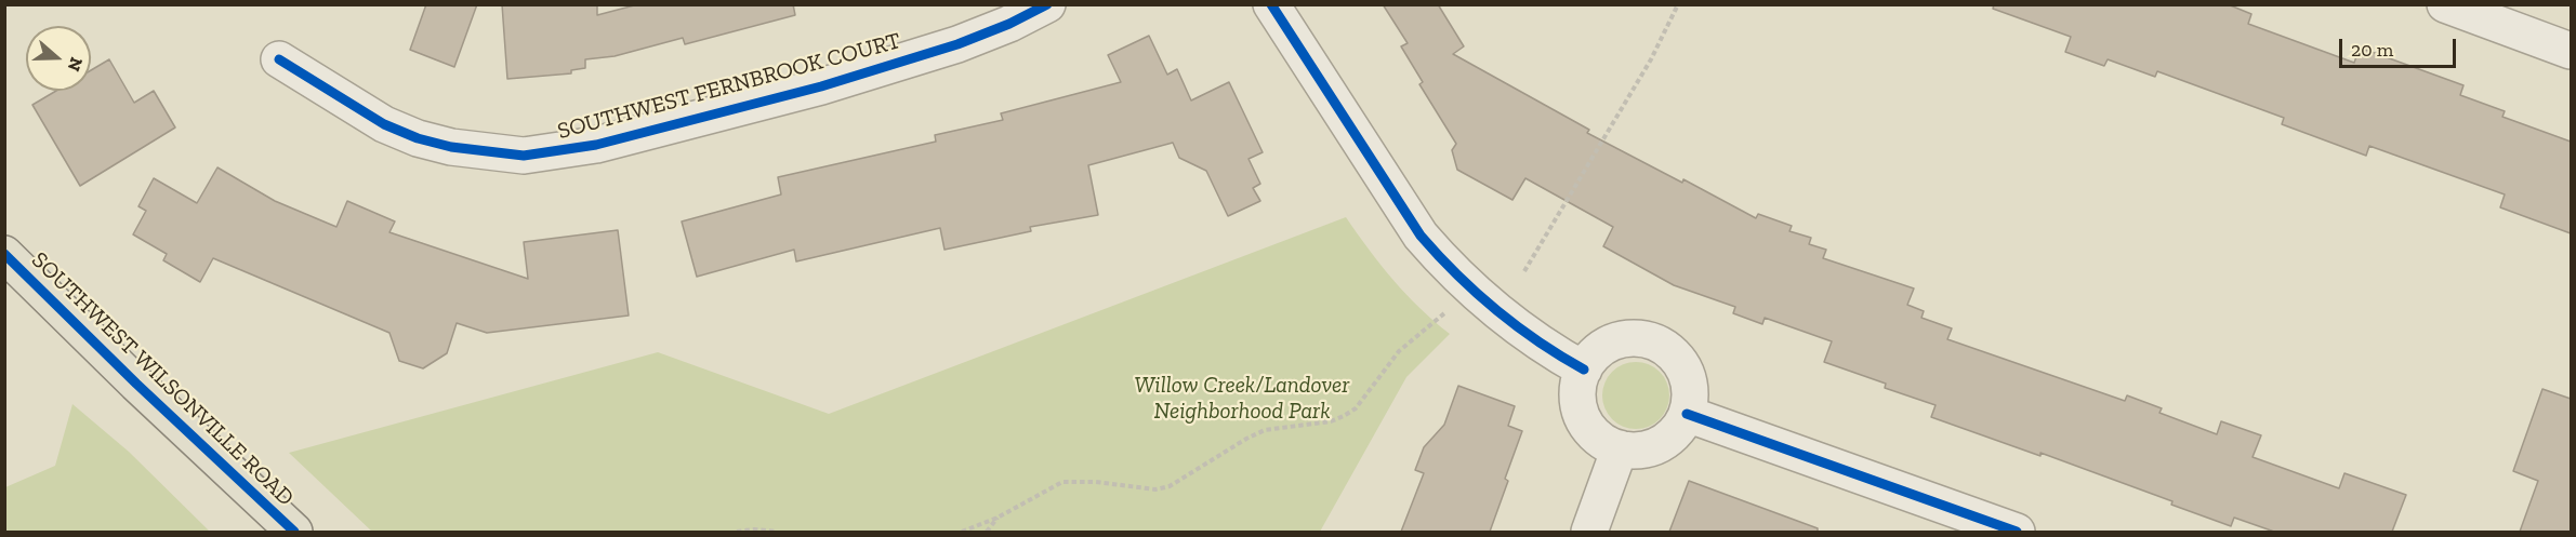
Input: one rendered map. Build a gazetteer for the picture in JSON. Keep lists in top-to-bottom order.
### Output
{
  "streets": {
    "main road": ["SOUTHWEST WILSONVILLE ROAD"],
    "street": ["SOUTHWEST FERNBROOK COURT"]
  },
  "parks": ["Willow Creek/Landover Neighborhood Park"],
  "scale_bar": "20 m",
  "north": "right"
}
